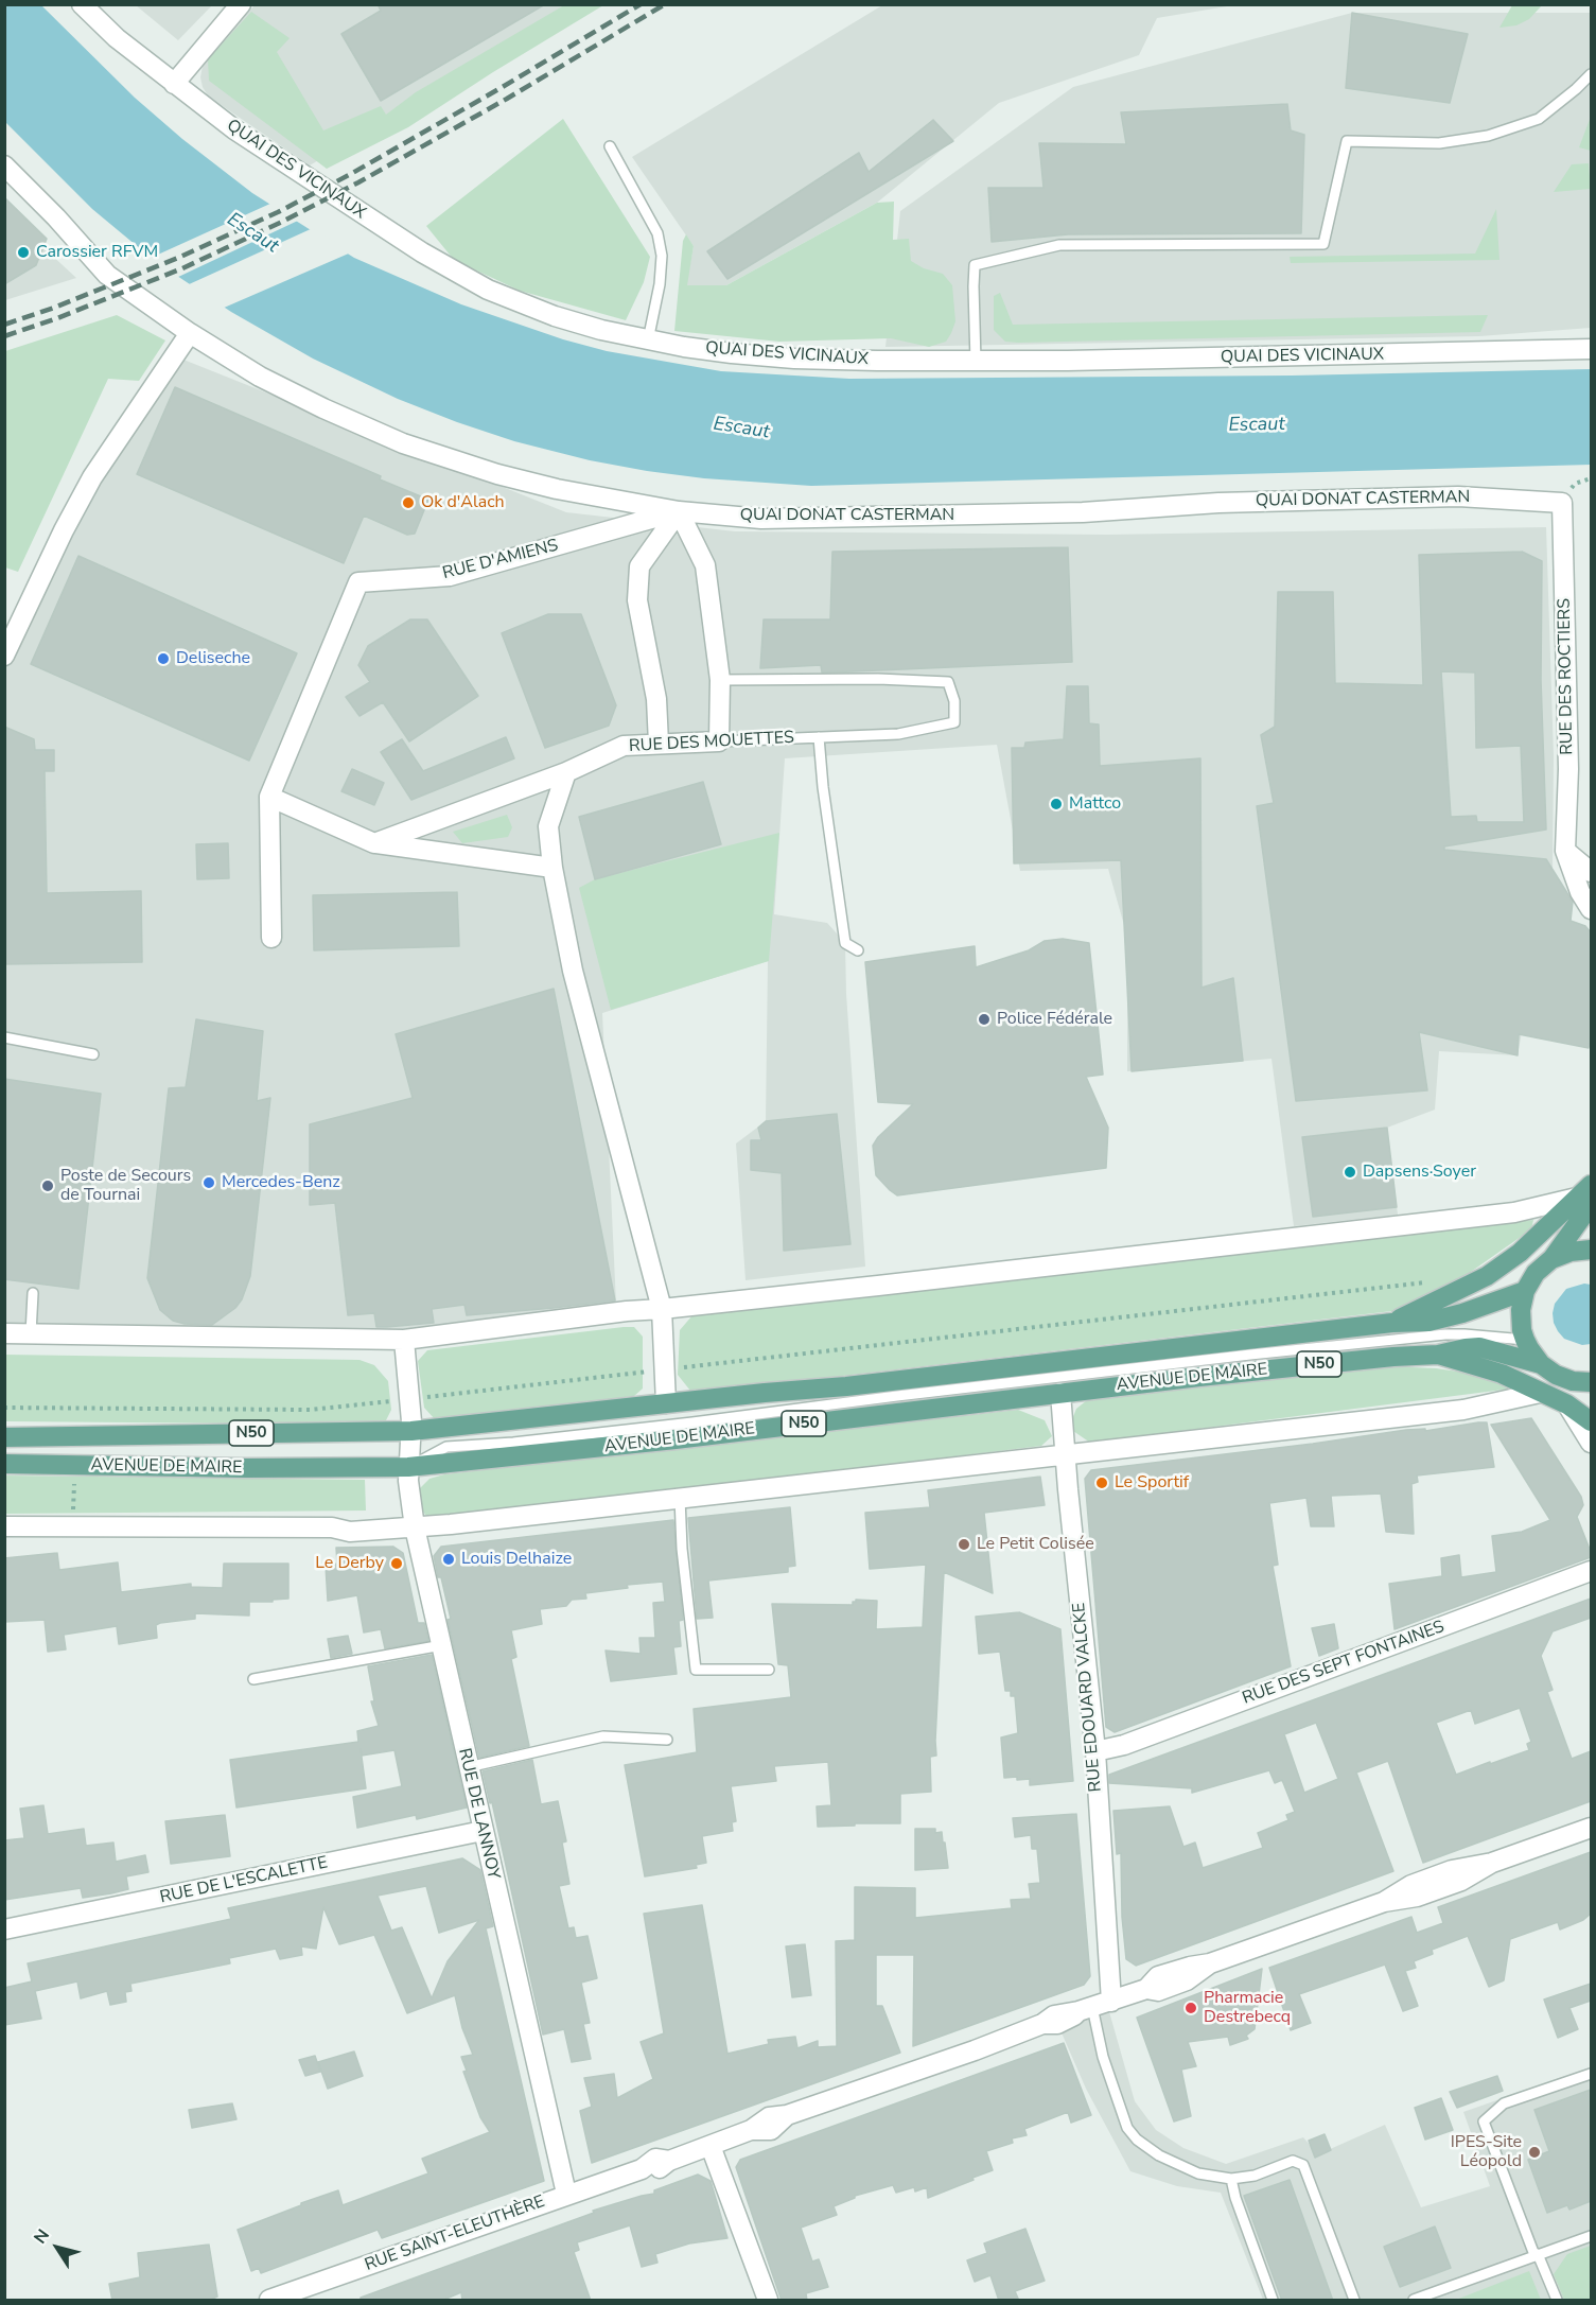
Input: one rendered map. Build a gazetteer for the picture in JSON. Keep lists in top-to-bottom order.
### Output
{
  "streets": {
    "main road": ["N50", "AVENUE DE MAIRE"],
    "street": [
      "QUAI DES VICINAUX",
      "QUAI DONAT CASTERMAN",
      "RUE D'AMIENS",
      "RUE DES ROCTIERS",
      "RUE DES MOUETTES",
      "RUE DES SEPT FONTAINES",
      "RUE EDOUARD VALCKE",
      "RUE DE LANNOY",
      "RUE DE L'ESCALETTE",
      "RUE SAINT-ELEUTHÈRE"
    ]
  },
  "crossings": [
    ["QUAI DONAT CASTERMAN", "RUE D'AMIENS"],
    ["QUAI DONAT CASTERMAN", "RUE DES ROCTIERS"],
    ["AVENUE DE MAIRE", "RUE EDOUARD VALCKE"],
    ["AVENUE DE MAIRE", "RUE DE LANNOY"],
    ["RUE DES SEPT FONTAINES", "RUE EDOUARD VALCKE"],
    ["RUE EDOUARD VALCKE", "RUE SAINT-ELEUTHÈRE"],
    ["RUE DE LANNOY", "RUE DE L'ESCALETTE"],
    ["RUE DE LANNOY", "RUE SAINT-ELEUTHÈRE"]
  ],
  "water": ["Escaut"],
  "places": [
    "Carossier RFVM",
    "Ok d'Alach",
    "Deliseche",
    "Mattco",
    "Police Fédérale",
    "Dapsens·Soyer",
    "Mercedes-Benz",
    "Poste de Secours de Tournai",
    "Le Sportif",
    "Le Petit Colisée",
    "Louis Delhaize",
    "Le Derby",
    "Pharmacie Destrebecq",
    "IPES-Site Léopold"
  ],
  "north": "top left"
}
